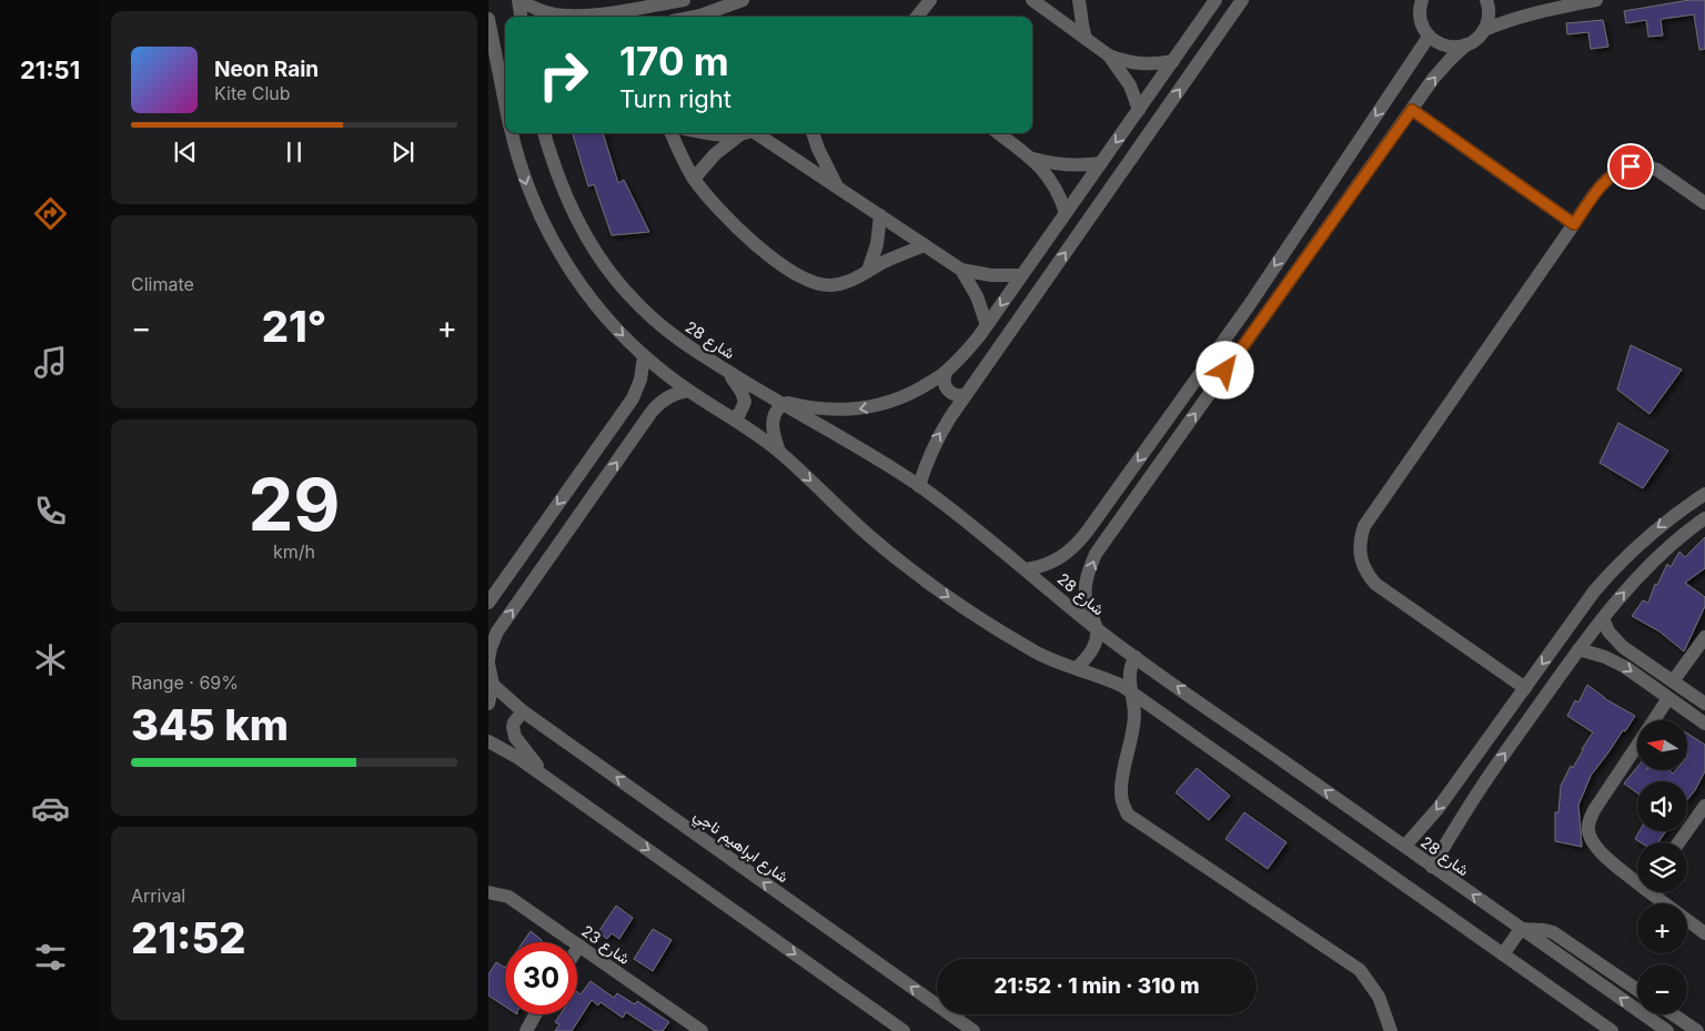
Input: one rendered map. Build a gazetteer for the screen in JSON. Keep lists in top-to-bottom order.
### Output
{
  "streets": {
    "street": ["شارع 28", "شارع ابراهيم ناجي", "شارع 23"]
  },
  "north": "left",
  "page": {
    "tabs": "21:51",
    "turn": ["170 m", "Turn right"],
    "song": ["Neon Rain", "Kite Club"],
    "tile": [
      "Climate",
      ["29", "km/h"],
      ["Range · 69%", "345 km"],
      ["Arrival", "21:52"]
    ],
    "heat": ["−", "21°", "+"],
    "map_buttons": ["+", "−"],
    "limit": "30",
    "trip": "21:52 · 1 min · 310 m"
  }
}
